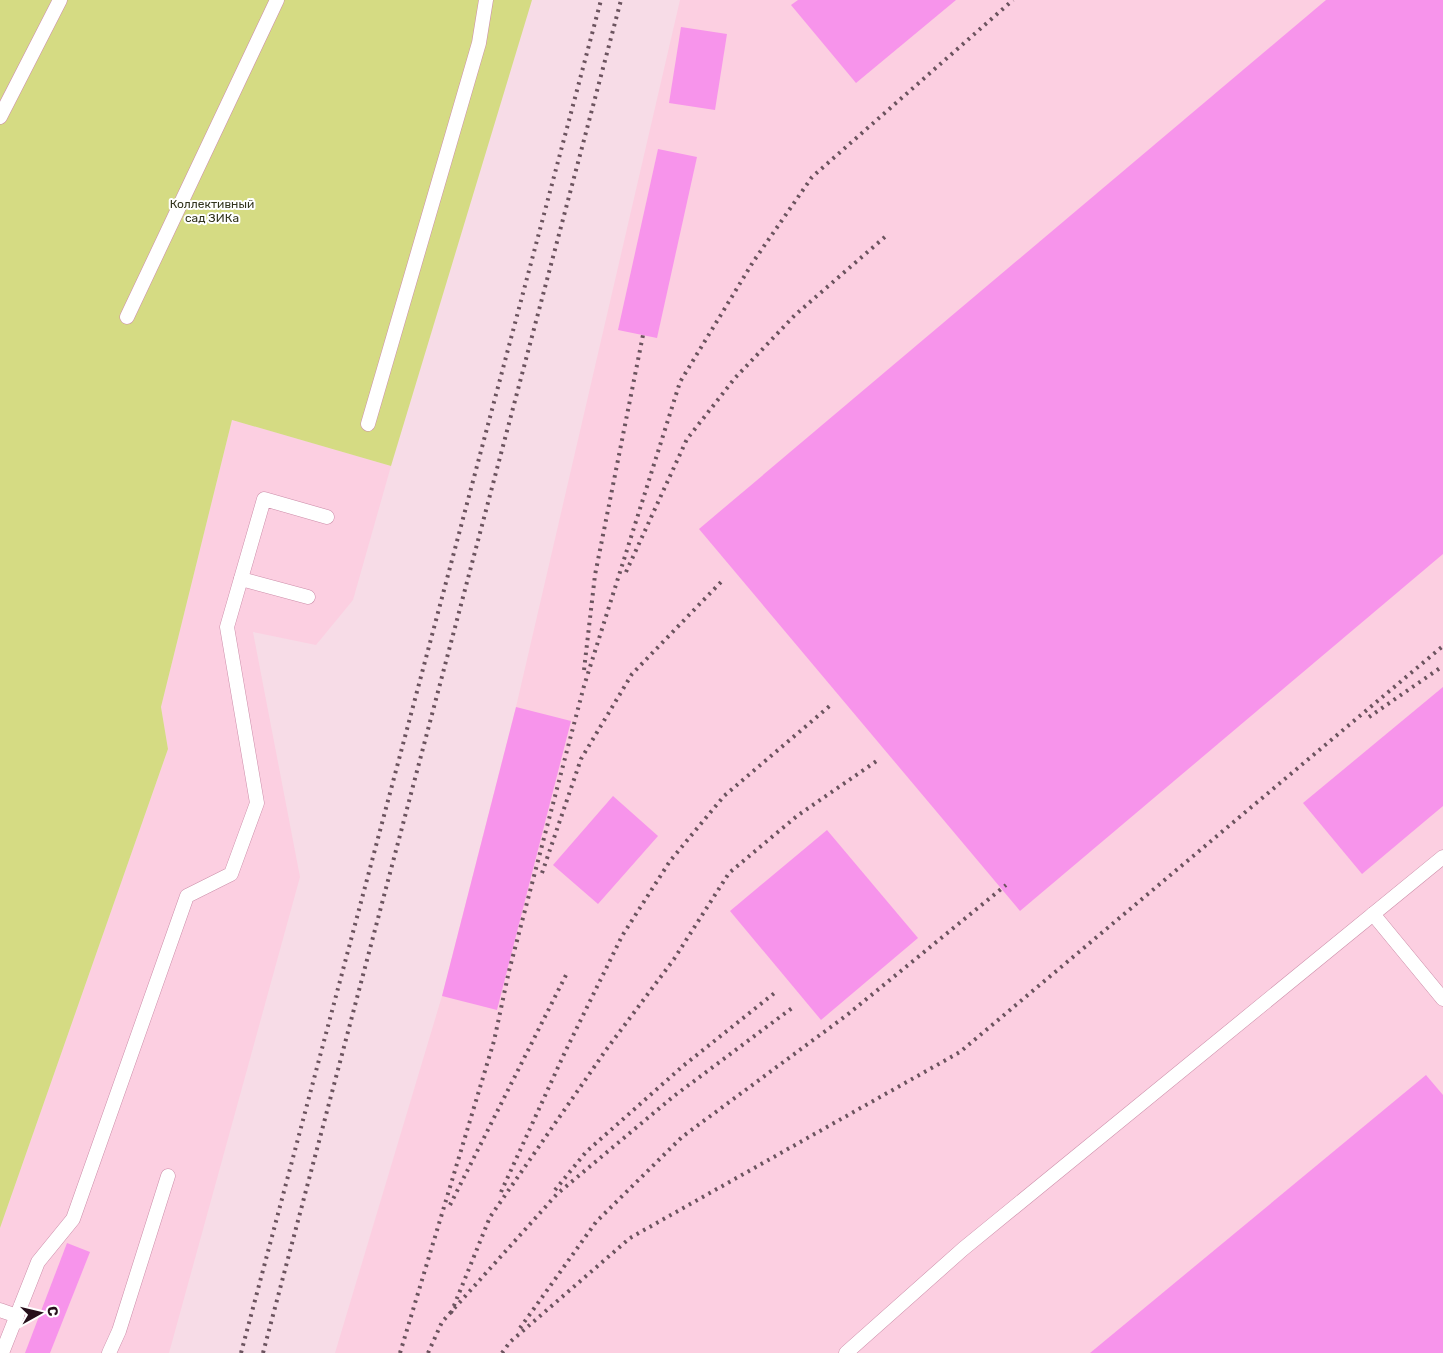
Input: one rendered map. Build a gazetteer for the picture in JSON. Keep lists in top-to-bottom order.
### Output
{
  "parks": ["Коллективный сад ЗИКа"],
  "north": "right"
}
